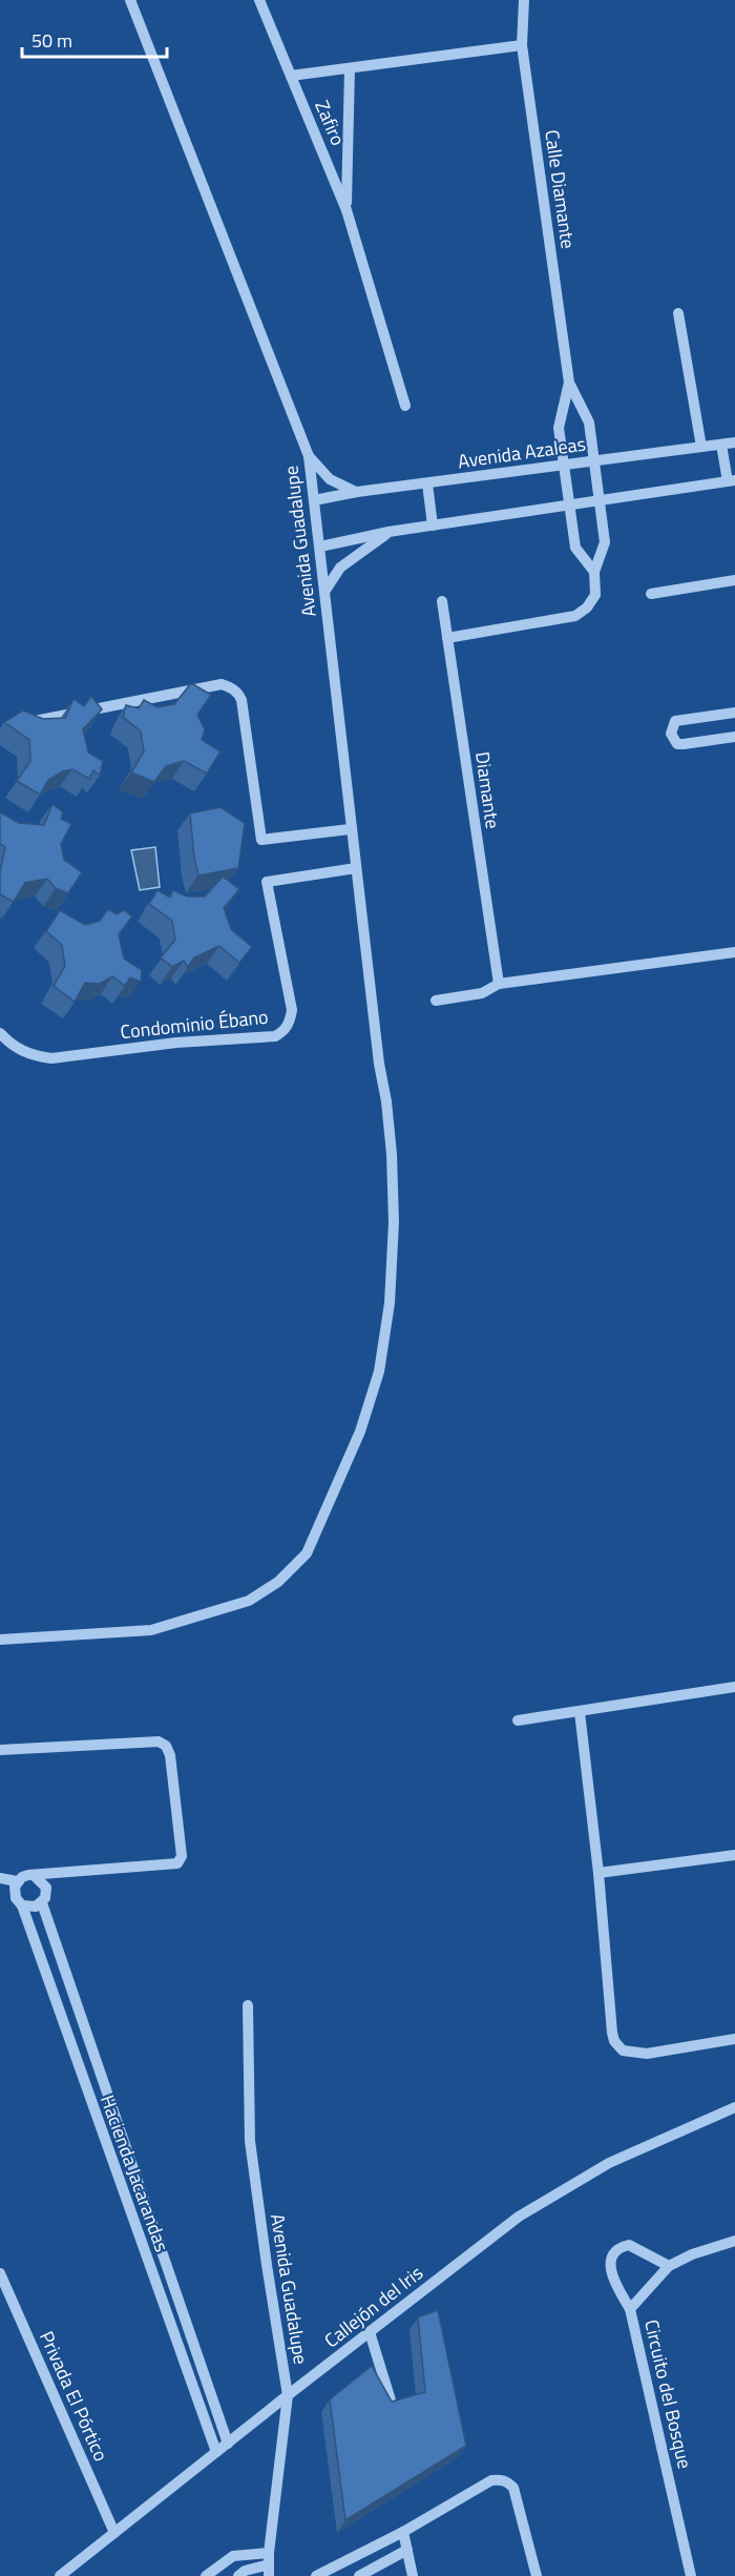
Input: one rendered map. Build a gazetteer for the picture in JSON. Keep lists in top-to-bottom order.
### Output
{
  "streets": {
    "street": [
      "Zafiro",
      "Calle Diamante",
      "Avenida Azaleas",
      "Avenida Guadalupe",
      "Diamante",
      "Condominio Ébano",
      "Hacienda Jacarandas",
      "Callejón del Iris",
      "Circuito del Bosque",
      "Privada El Pórtico"
    ]
  },
  "crossings": [
    ["Zafiro", "Calle Diamante"],
    ["Calle Diamante", "Avenida Azaleas"],
    ["Calle Diamante", "Diamante"],
    ["Avenida Azaleas", "Avenida Guadalupe"],
    ["Avenida Guadalupe", "Condominio Ébano"],
    ["Avenida Guadalupe", "Callejón del Iris"],
    ["Hacienda Jacarandas", "Callejón del Iris"],
    ["Callejón del Iris", "Privada El Pórtico"]
  ],
  "scale_bar": "50 m"
}
